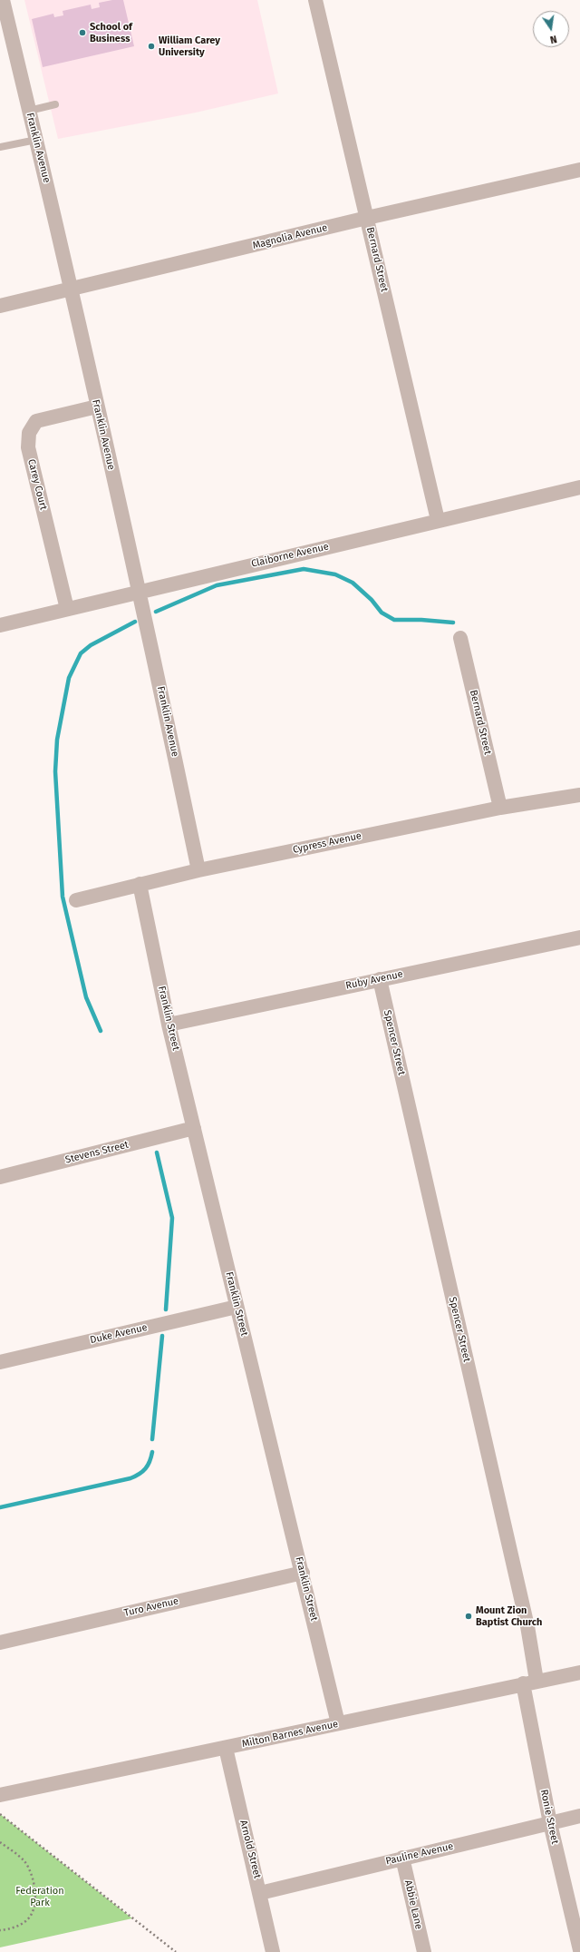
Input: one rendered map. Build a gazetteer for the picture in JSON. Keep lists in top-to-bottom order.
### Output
{
  "streets": {
    "street": [
      "Franklin Avenue",
      "Magnolia Avenue",
      "Bernard Street",
      "Carey Court",
      "Claiborne Avenue",
      "Cypress Avenue",
      "Ruby Avenue",
      "Franklin Street",
      "Spencer Street",
      "Stevens Street",
      "Duke Avenue",
      "Turo Avenue",
      "Milton Barnes Avenue",
      "Ronie Street",
      "Arnold Street",
      "Pauline Avenue",
      "Abbie Lane"
    ]
  },
  "crossings": [
    ["Franklin Avenue", "Magnolia Avenue"],
    ["Franklin Avenue", "Carey Court"],
    ["Franklin Avenue", "Claiborne Avenue"],
    ["Franklin Avenue", "Cypress Avenue"],
    ["Magnolia Avenue", "Bernard Street"],
    ["Bernard Street", "Claiborne Avenue"],
    ["Bernard Street", "Cypress Avenue"],
    ["Carey Court", "Claiborne Avenue"],
    ["Cypress Avenue", "Franklin Street"],
    ["Ruby Avenue", "Franklin Street"],
    ["Ruby Avenue", "Spencer Street"],
    ["Franklin Street", "Stevens Street"],
    ["Franklin Street", "Duke Avenue"],
    ["Franklin Street", "Turo Avenue"],
    ["Franklin Street", "Milton Barnes Avenue"],
    ["Spencer Street", "Milton Barnes Avenue"],
    ["Spencer Street", "Ronie Street"],
    ["Milton Barnes Avenue", "Ronie Street"],
    ["Milton Barnes Avenue", "Arnold Street"],
    ["Ronie Street", "Pauline Avenue"],
    ["Arnold Street", "Pauline Avenue"],
    ["Pauline Avenue", "Abbie Lane"]
  ],
  "parks": ["Federation Park"],
  "places": ["School of Business", "William Carey University", "Mount Zion Baptist Church"],
  "north": "bottom"
}
